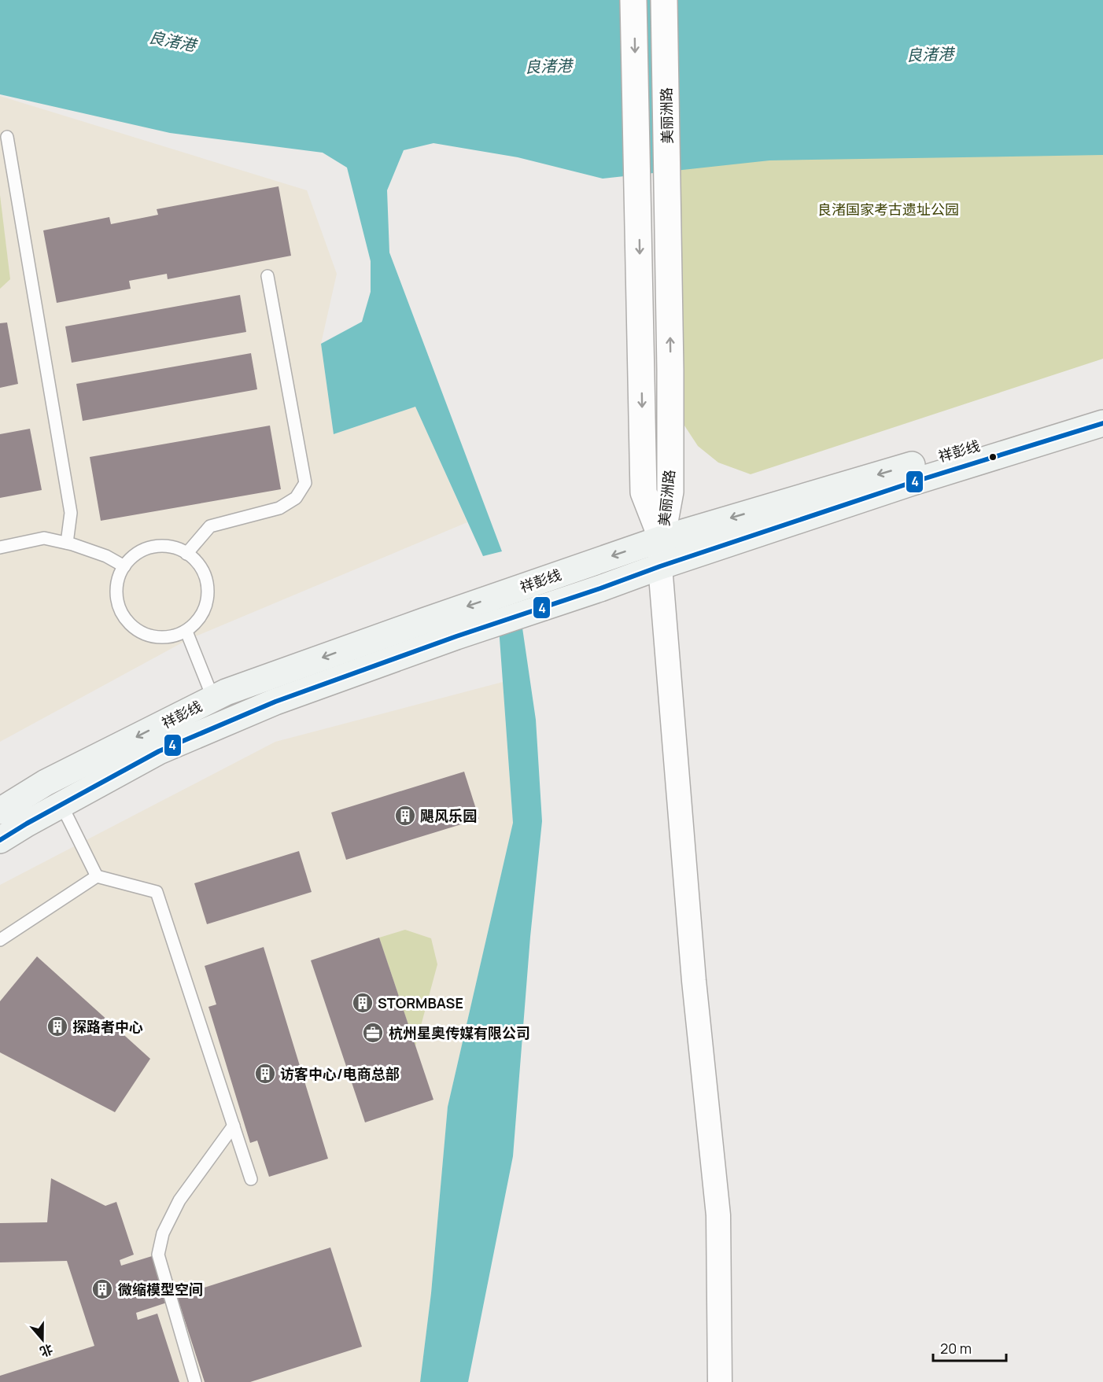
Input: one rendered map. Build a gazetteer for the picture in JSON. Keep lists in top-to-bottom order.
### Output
{
  "streets": {
    "main road": ["祥彭线"],
    "street": ["美丽洲路"]
  },
  "crossings": [
    ["美丽洲路", "祥彭线"]
  ],
  "water": ["良渚港"],
  "parks": ["良渚国家考古遗址公园"],
  "places": {
    "building": [
      "飓风乐园",
      "STORMBASE",
      "探路者中心",
      "访客中心/电商总部",
      "微缩模型空间"
    ],
    "office": ["杭州星奥传媒有限公司"]
  },
  "lines": ["transit line 4"],
  "scale_bar": "20 m",
  "north": "bottom"
}
